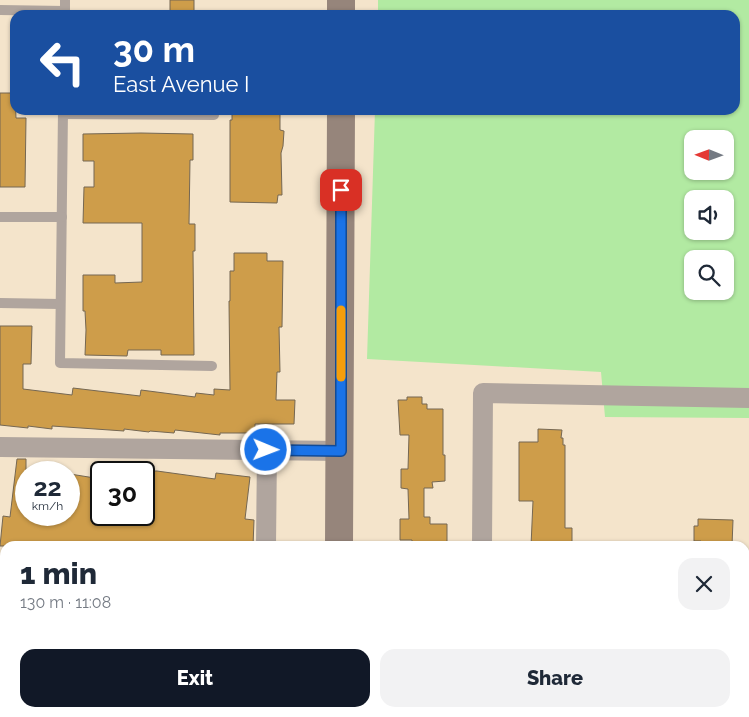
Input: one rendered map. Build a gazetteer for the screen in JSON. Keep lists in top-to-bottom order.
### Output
{
  "north": "left",
  "page": {
    "turn": ["30 m", "East Avenue I"],
    "speed": "22 km/h",
    "limit": "30",
    "heading": ["1 min", "130 m · 11:08"],
    "buttons": ["Exit", "Share"]
  }
}
